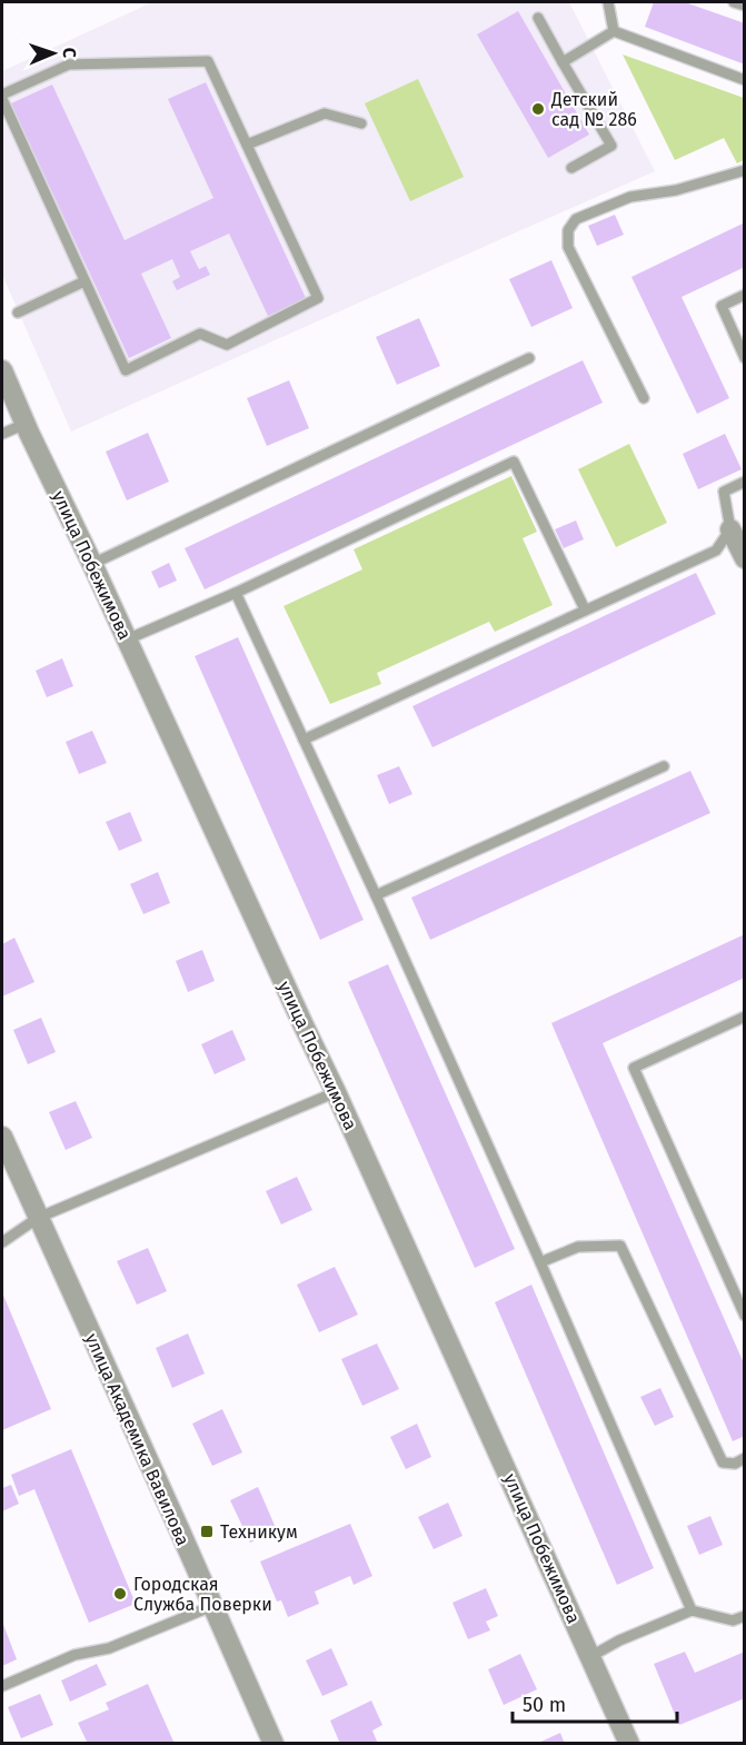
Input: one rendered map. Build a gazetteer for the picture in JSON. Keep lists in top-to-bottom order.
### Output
{
  "streets": {
    "street": ["улица Побежимова", "улица Академика Вавилова"]
  },
  "places": {
    "other": ["Детский сад № 286", "Городская Служба Поверки"],
    "transit": ["Техникум"]
  },
  "scale_bar": "50 m",
  "north": "right"
}
